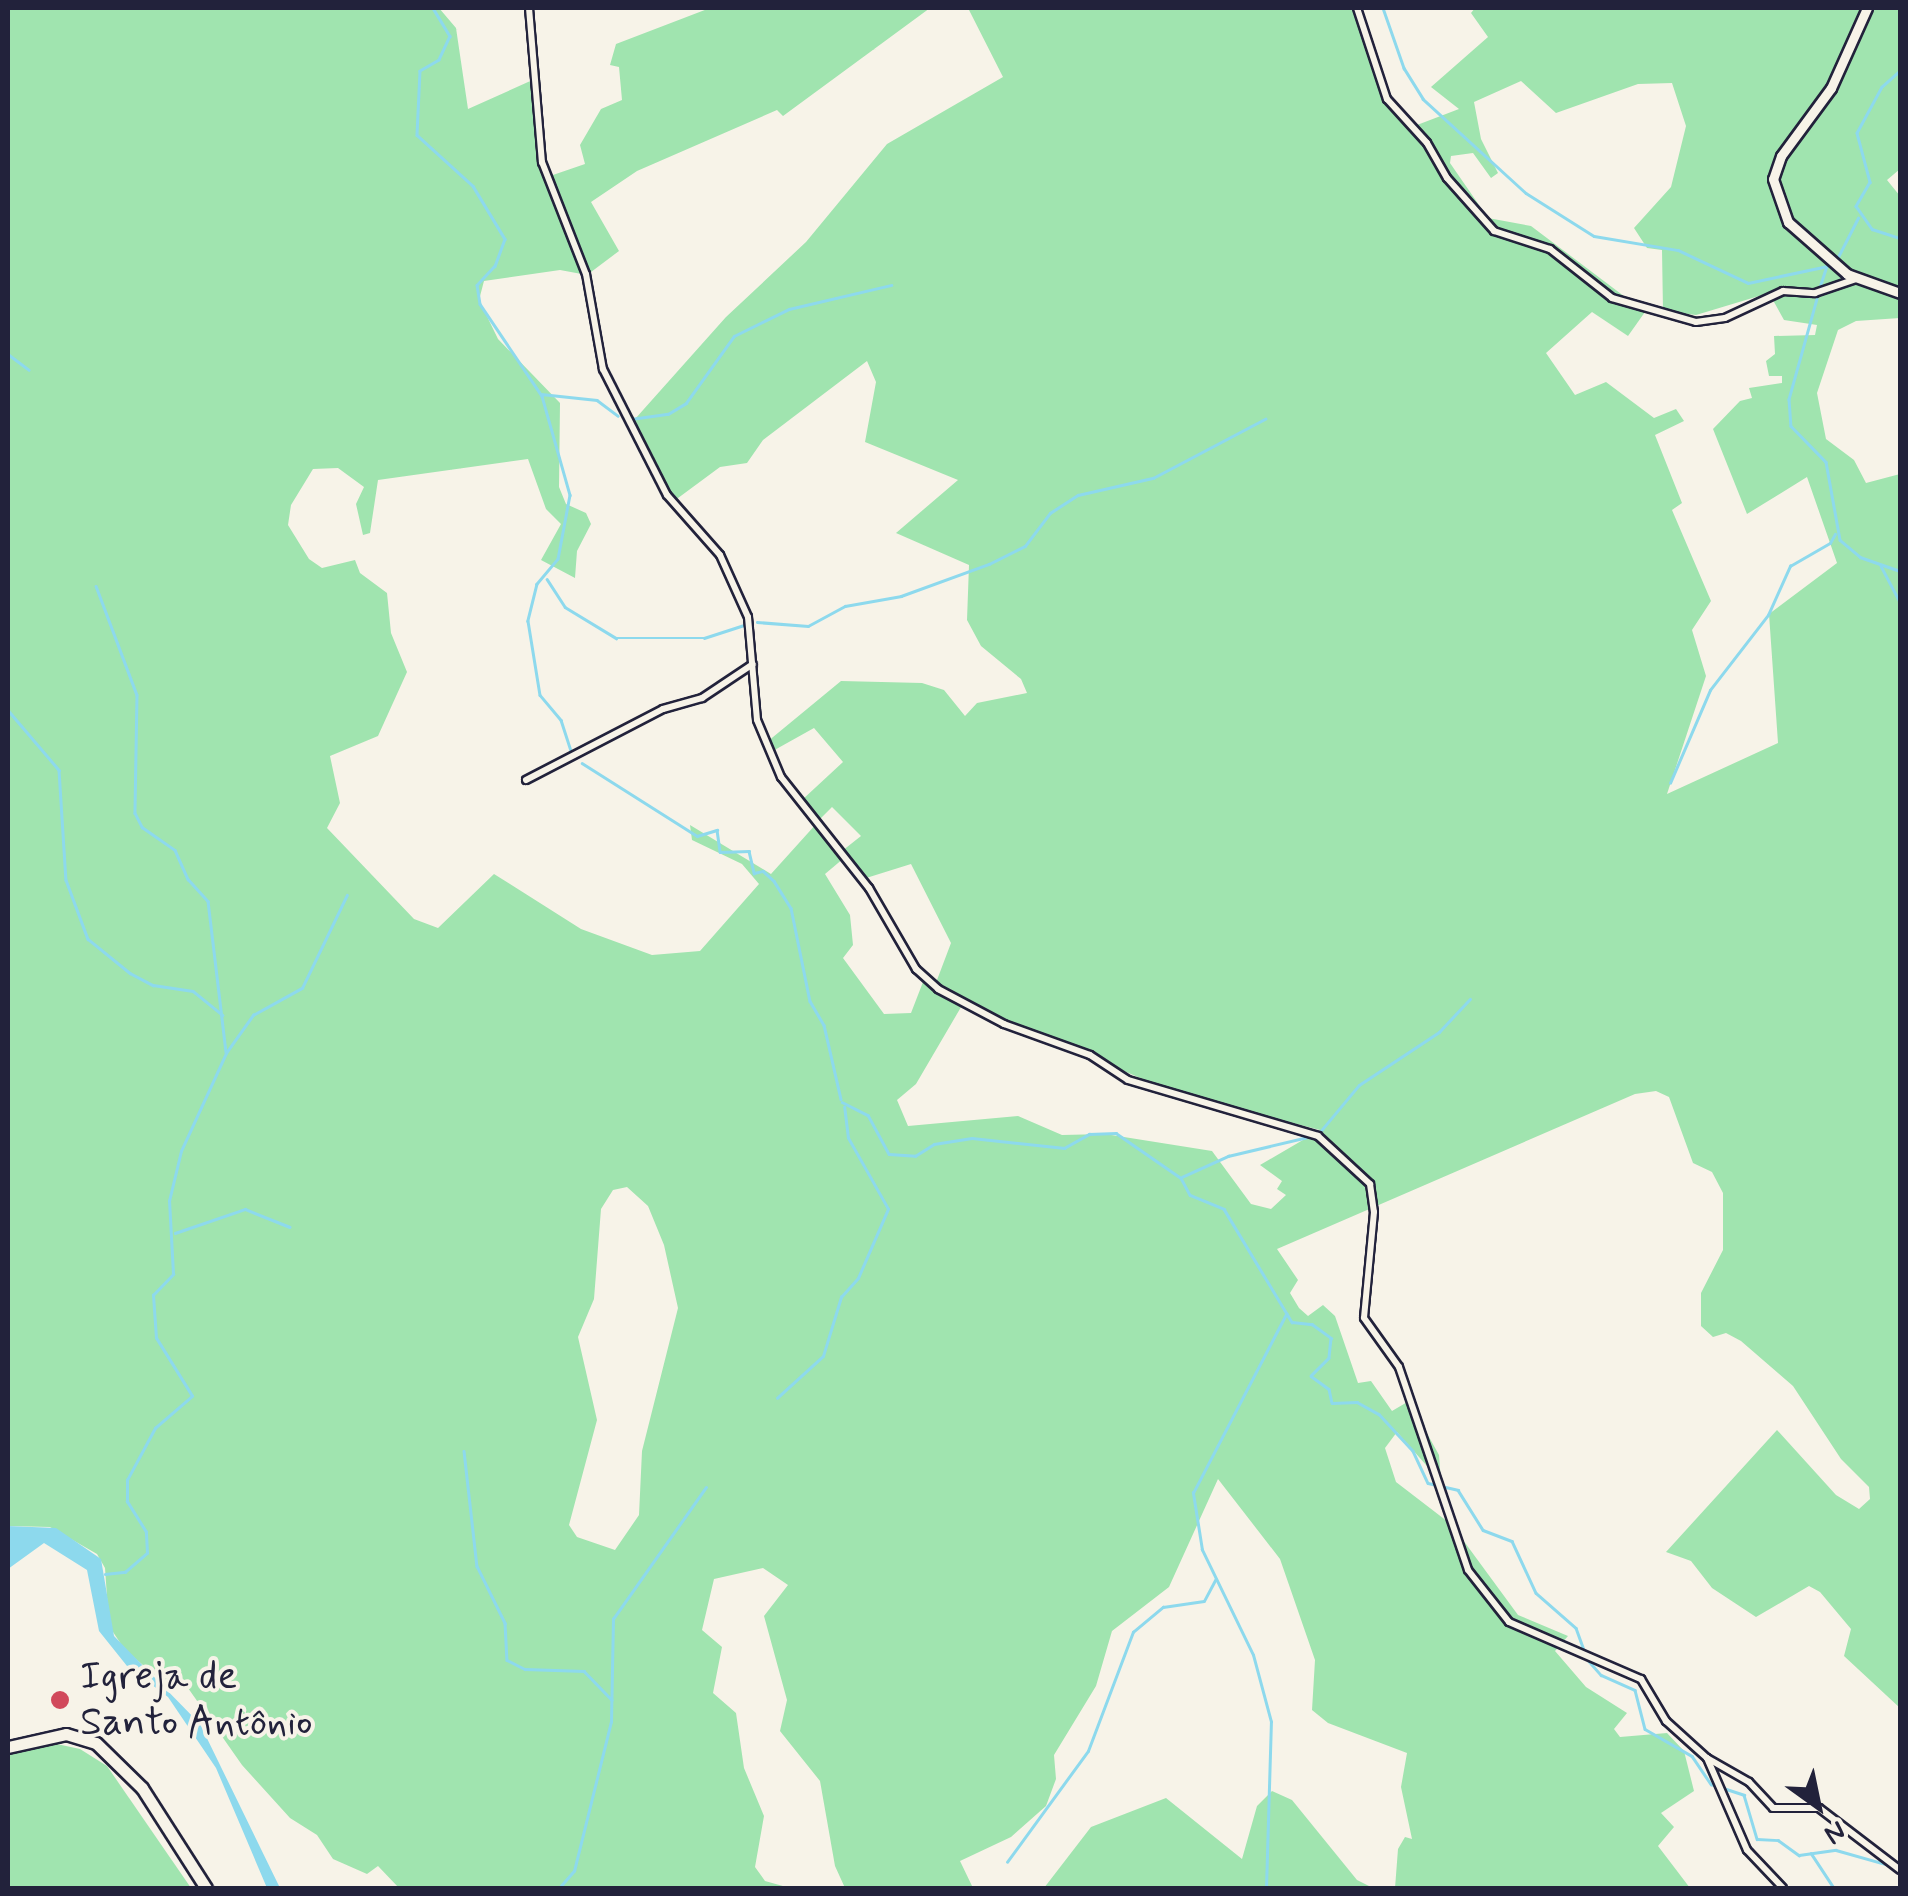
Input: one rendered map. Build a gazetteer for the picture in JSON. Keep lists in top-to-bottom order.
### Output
{
  "places": ["Igreja de Santo Antônio"],
  "north": "bottom right"
}
